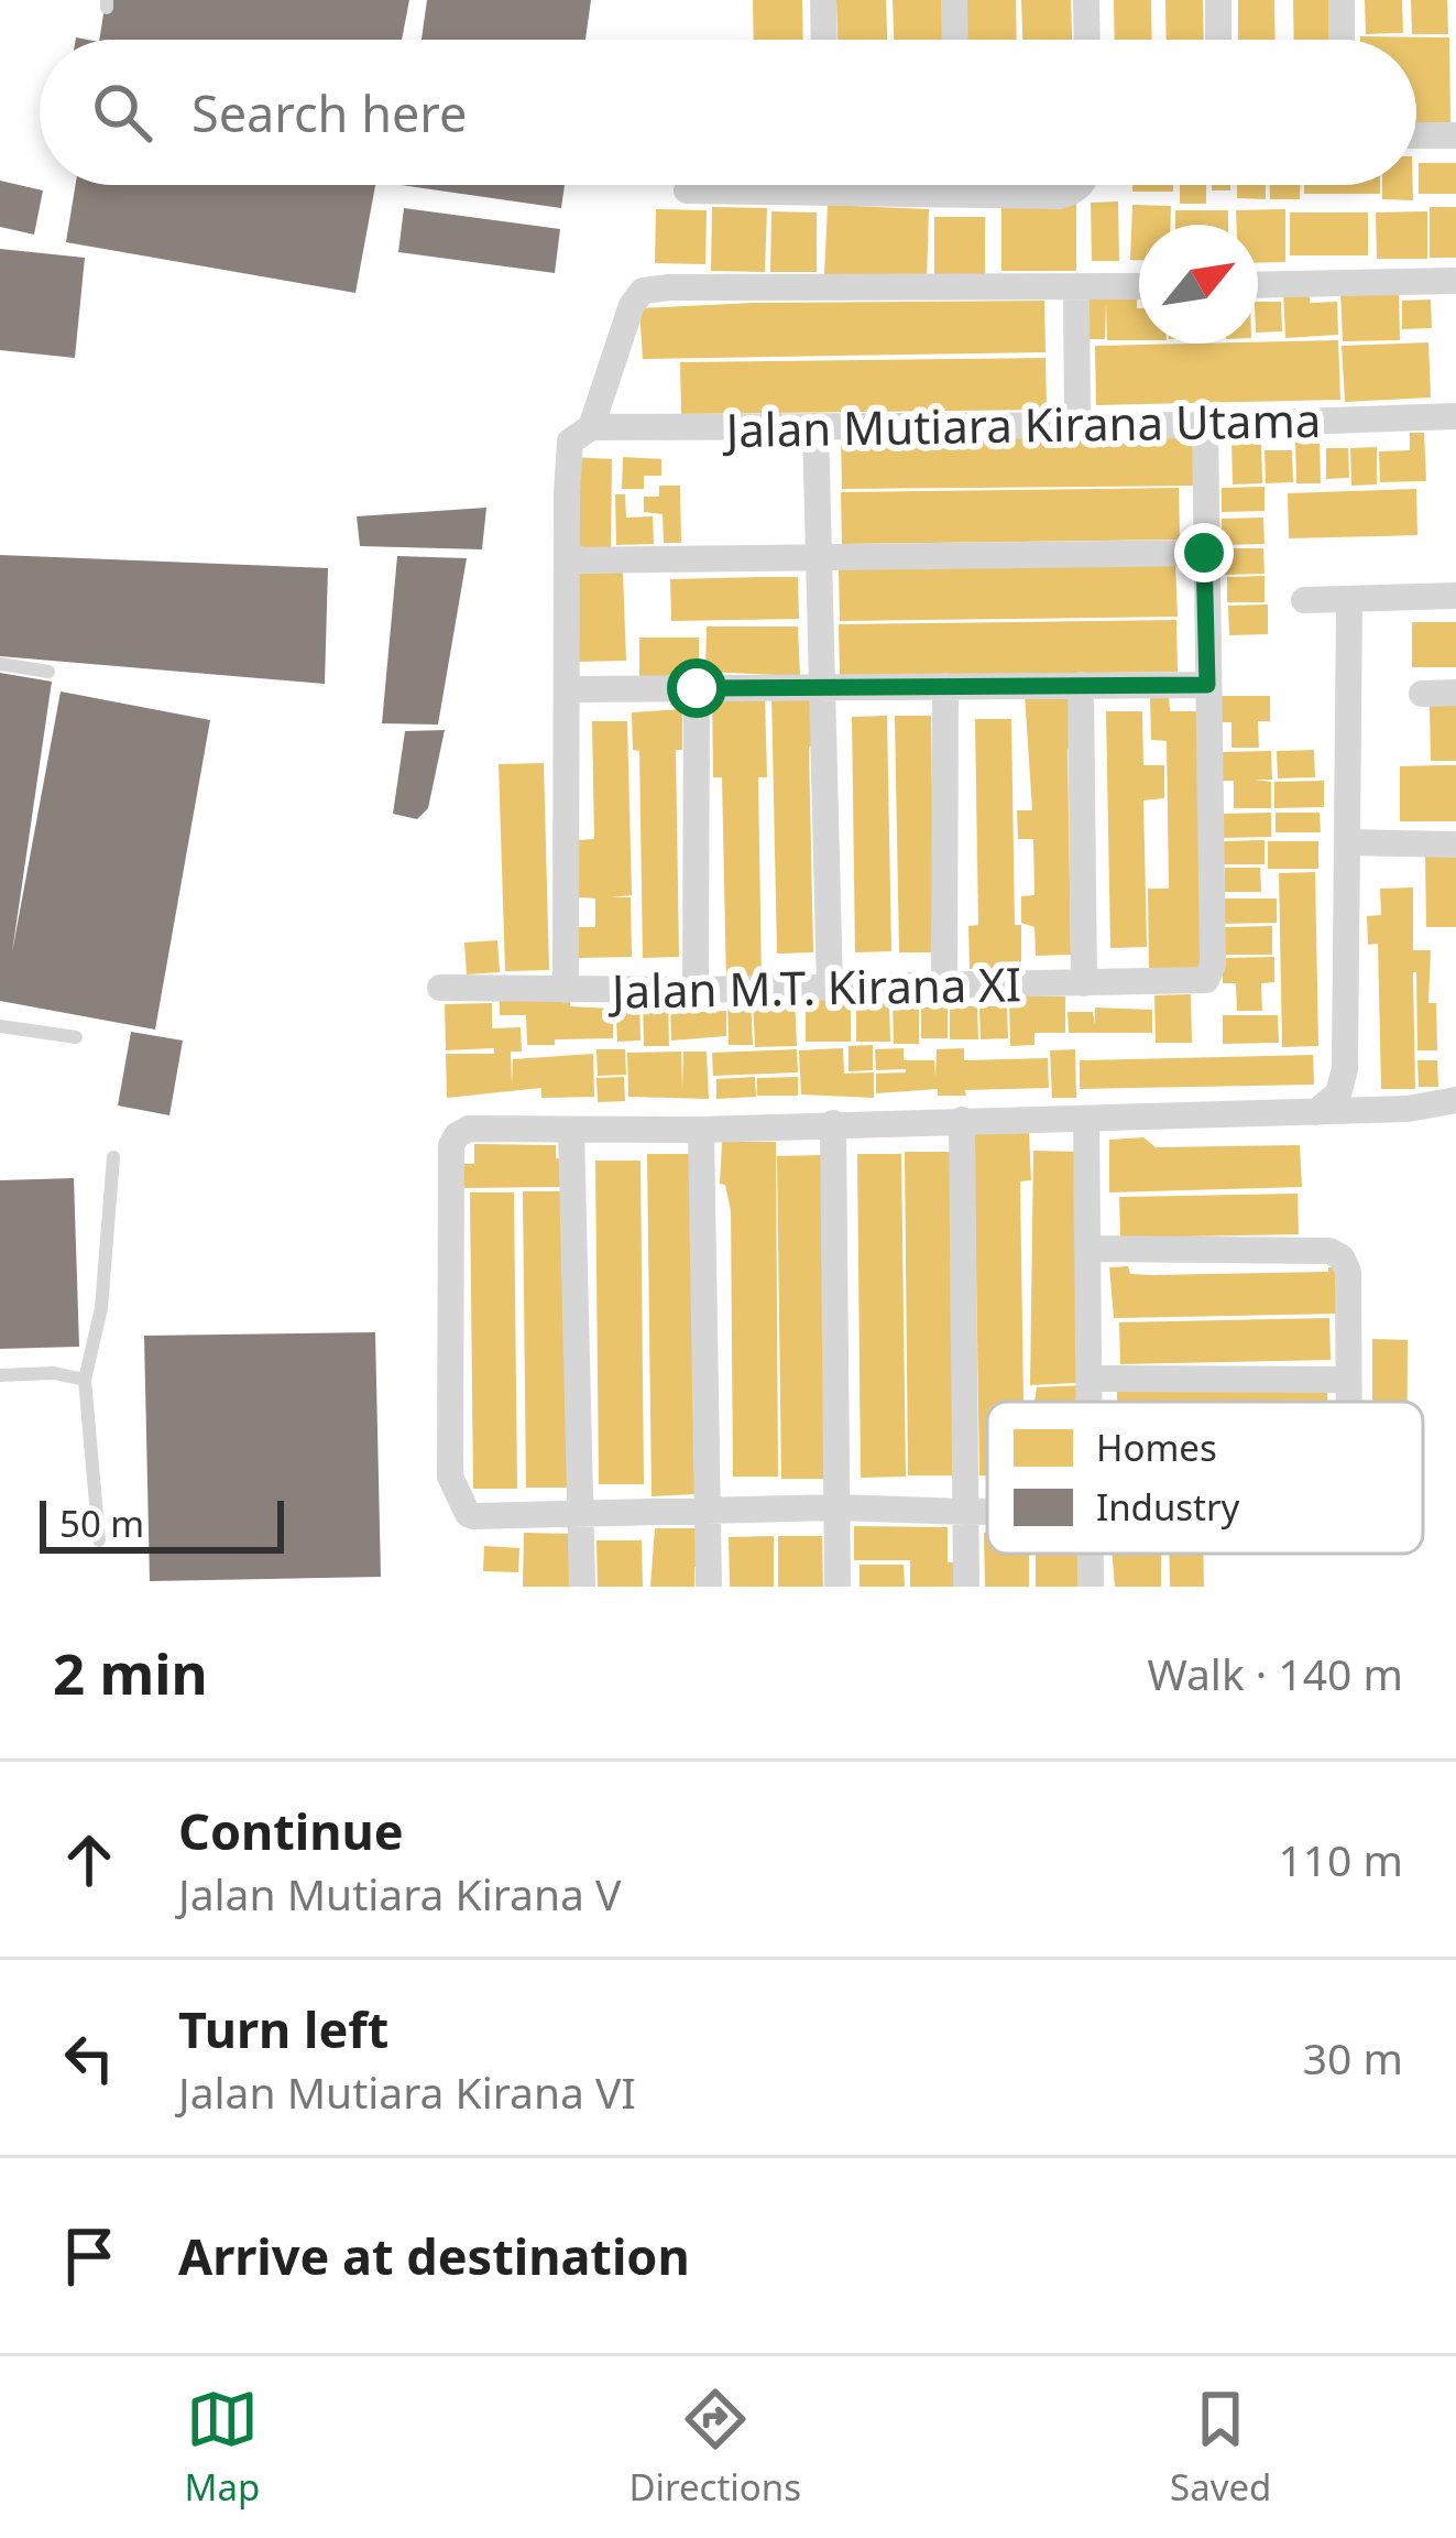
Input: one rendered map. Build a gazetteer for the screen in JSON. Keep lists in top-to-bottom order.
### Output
{
  "streets": {
    "street": ["Jalan Mutiara Kirana Utama", "Jalan M.T. Kirana XI"]
  },
  "legend": ["Homes", "Industry"],
  "scale_bar": "50 m",
  "north": "top right",
  "page": {
    "search": "Search here",
    "scale": "50 m",
    "heading": ["2 min", "Walk · 140 m"],
    "list": [
      ["Continue", "Jalan Mutiara Kirana V", "110 m"],
      ["Turn left", "Jalan Mutiara Kirana VI", "30 m"],
      "Arrive at destination"
    ],
    "nav": ["Map", "Directions", "Saved"]
  }
}
